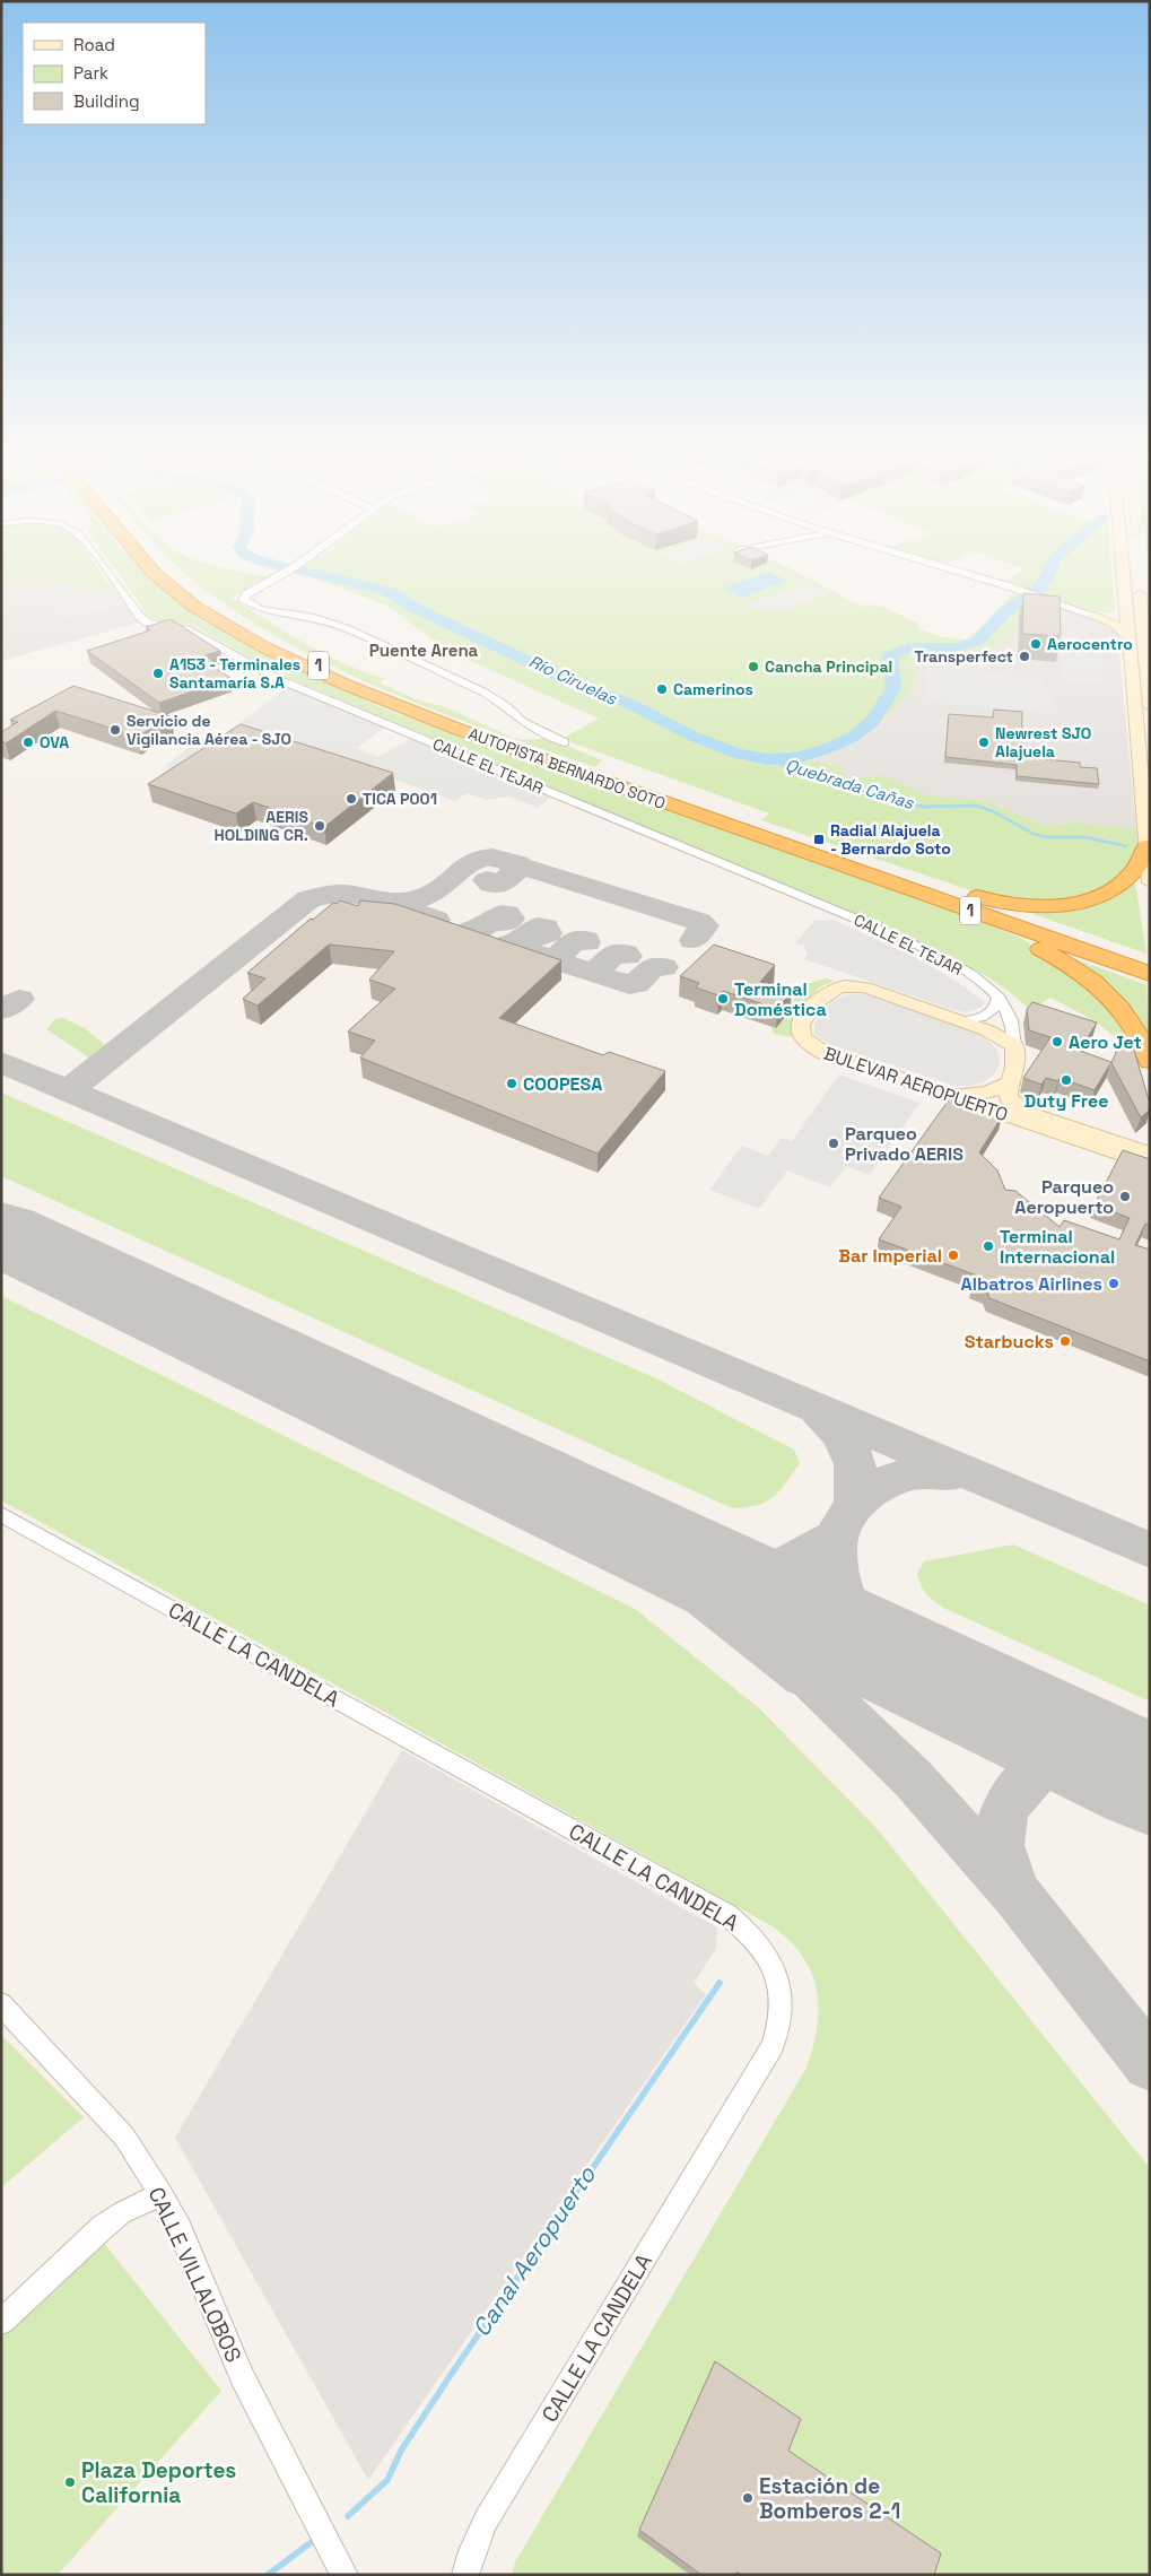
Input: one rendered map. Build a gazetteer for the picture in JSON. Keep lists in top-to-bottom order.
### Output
{
  "streets": {
    "highway": ["1", "AUTOPISTA BERNARDO SOTO"],
    "main road": ["BULEVAR AEROPUERTO"],
    "street": ["CALLE EL TEJAR", "CALLE LA CANDELA", "CALLE VILLALOBOS"]
  },
  "crossings": [
    ["1", "AUTOPISTA BERNARDO SOTO"],
    ["CALLE EL TEJAR", "BULEVAR AEROPUERTO"]
  ],
  "districts": ["Puente Arena"],
  "water": ["Río Ciruelas", "Quebrada Cañas", "Canal Aeropuerto"],
  "places": {
    "other": [
      "Aerocentro",
      "Transperfect",
      "Cancha Principal",
      "A153 - Terminales Santamaría S.A",
      "Camerinos",
      "Servicio de Vigilancia Aérea - SJO",
      "OVA",
      "Newrest SJO Alajuela",
      "TICA P001",
      "AERIS HOLDING CR.",
      "Terminal Doméstica",
      "Aero Jet",
      "Duty Free",
      "COOPESA",
      "Parqueo Privado AERIS",
      "Parqueo Aeropuerto",
      "Terminal Internacional",
      "Bar Imperial",
      "Albatros Airlines",
      "Starbucks",
      "Plaza Deportes California",
      "Estación de Bomberos 2-1"
    ],
    "transit": ["Radial Alajuela - Bernardo Soto"]
  },
  "legend": ["Road", "Park", "Building"]
}
